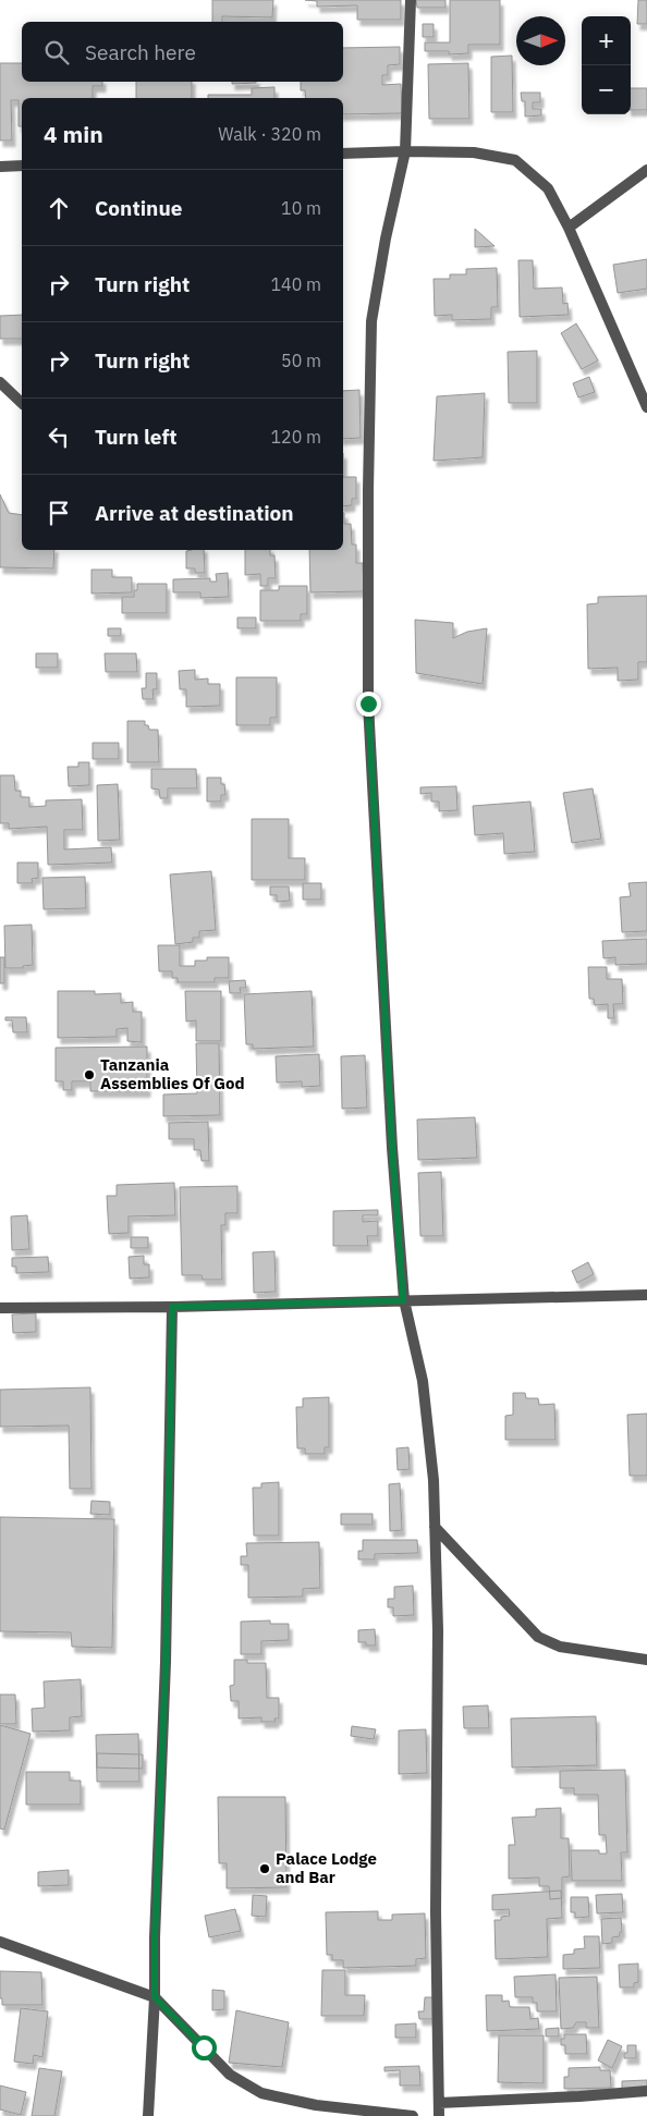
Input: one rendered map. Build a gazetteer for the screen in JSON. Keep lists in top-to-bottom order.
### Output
{
  "places": ["Tanzania Assemblies Of God", "Palace Lodge and Bar"],
  "north": "right",
  "page": {
    "map_buttons": ["+", "−"],
    "search": "Search here",
    "heading": ["4 min", "Walk · 320 m"],
    "list": [
      ["Continue", "10 m"],
      ["Turn right", "140 m"],
      ["Turn right", "50 m"],
      ["Turn left", "120 m"],
      "Arrive at destination"
    ]
  }
}
